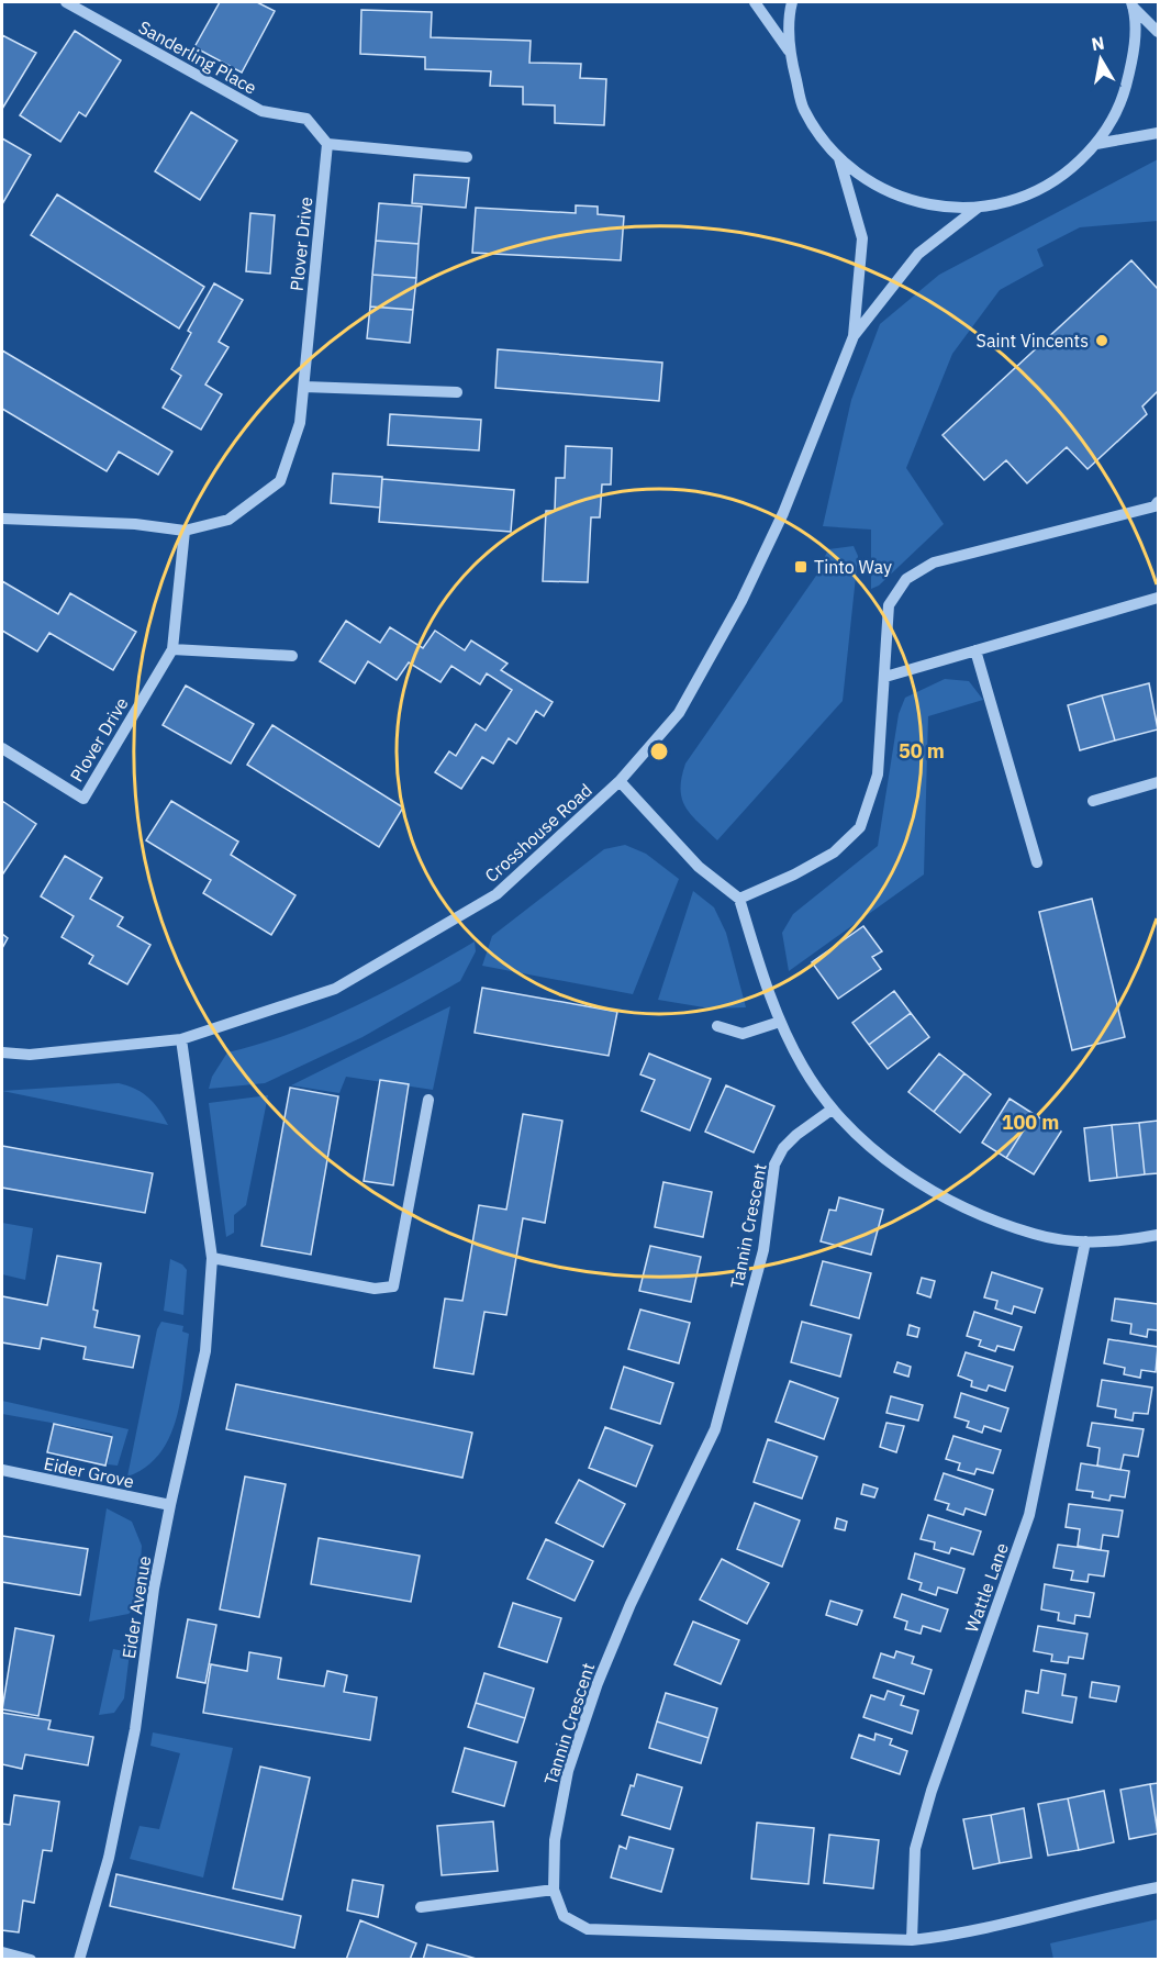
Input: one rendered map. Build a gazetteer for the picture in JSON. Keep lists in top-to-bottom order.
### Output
{
  "streets": {
    "street": [
      "Sanderling Place",
      "Plover Drive",
      "Crosshouse Road",
      "Tannin Crescent",
      "Eider Grove",
      "Wattle Lane",
      "Eider Avenue"
    ]
  },
  "crossings": [
    ["Sanderling Place", "Plover Drive"],
    ["Crosshouse Road", "Eider Avenue"],
    ["Tannin Crescent", "Wattle Lane"],
    ["Eider Grove", "Eider Avenue"]
  ],
  "places": {
    "other": ["Saint Vincents"],
    "transit": ["Tinto Way"]
  },
  "north": "top",
  "rings": ["50 m", "100 m"]
}
